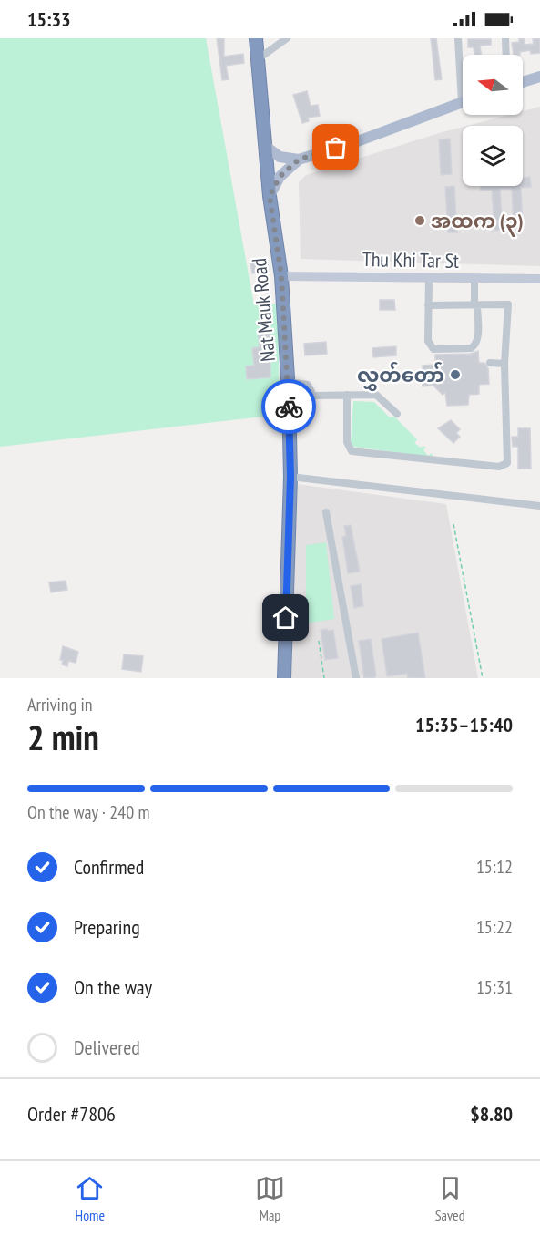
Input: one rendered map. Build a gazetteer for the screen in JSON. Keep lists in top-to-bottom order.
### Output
{
  "streets": {
    "highway": ["Nat Mauk Road"],
    "street": ["Thu Khi Tar St"]
  },
  "crossings": [
    ["Thu Khi Tar St", "Nat Mauk Road"]
  ],
  "places": ["အထက (၃)", "လွှတ်တော်"],
  "north": "left",
  "page": {
    "status": "15:33",
    "heading": ["2 min", "Arriving in", "15:35–15:40"],
    "panel": ["Order #7806", "$8.80"],
    "bar": "On the way · 240 m",
    "list": [
      ["Confirmed", "15:12"],
      ["Preparing", "15:22"],
      ["On the way", "15:31"],
      "Delivered"
    ],
    "tabs": ["Home", "Map", "Saved"]
  }
}
